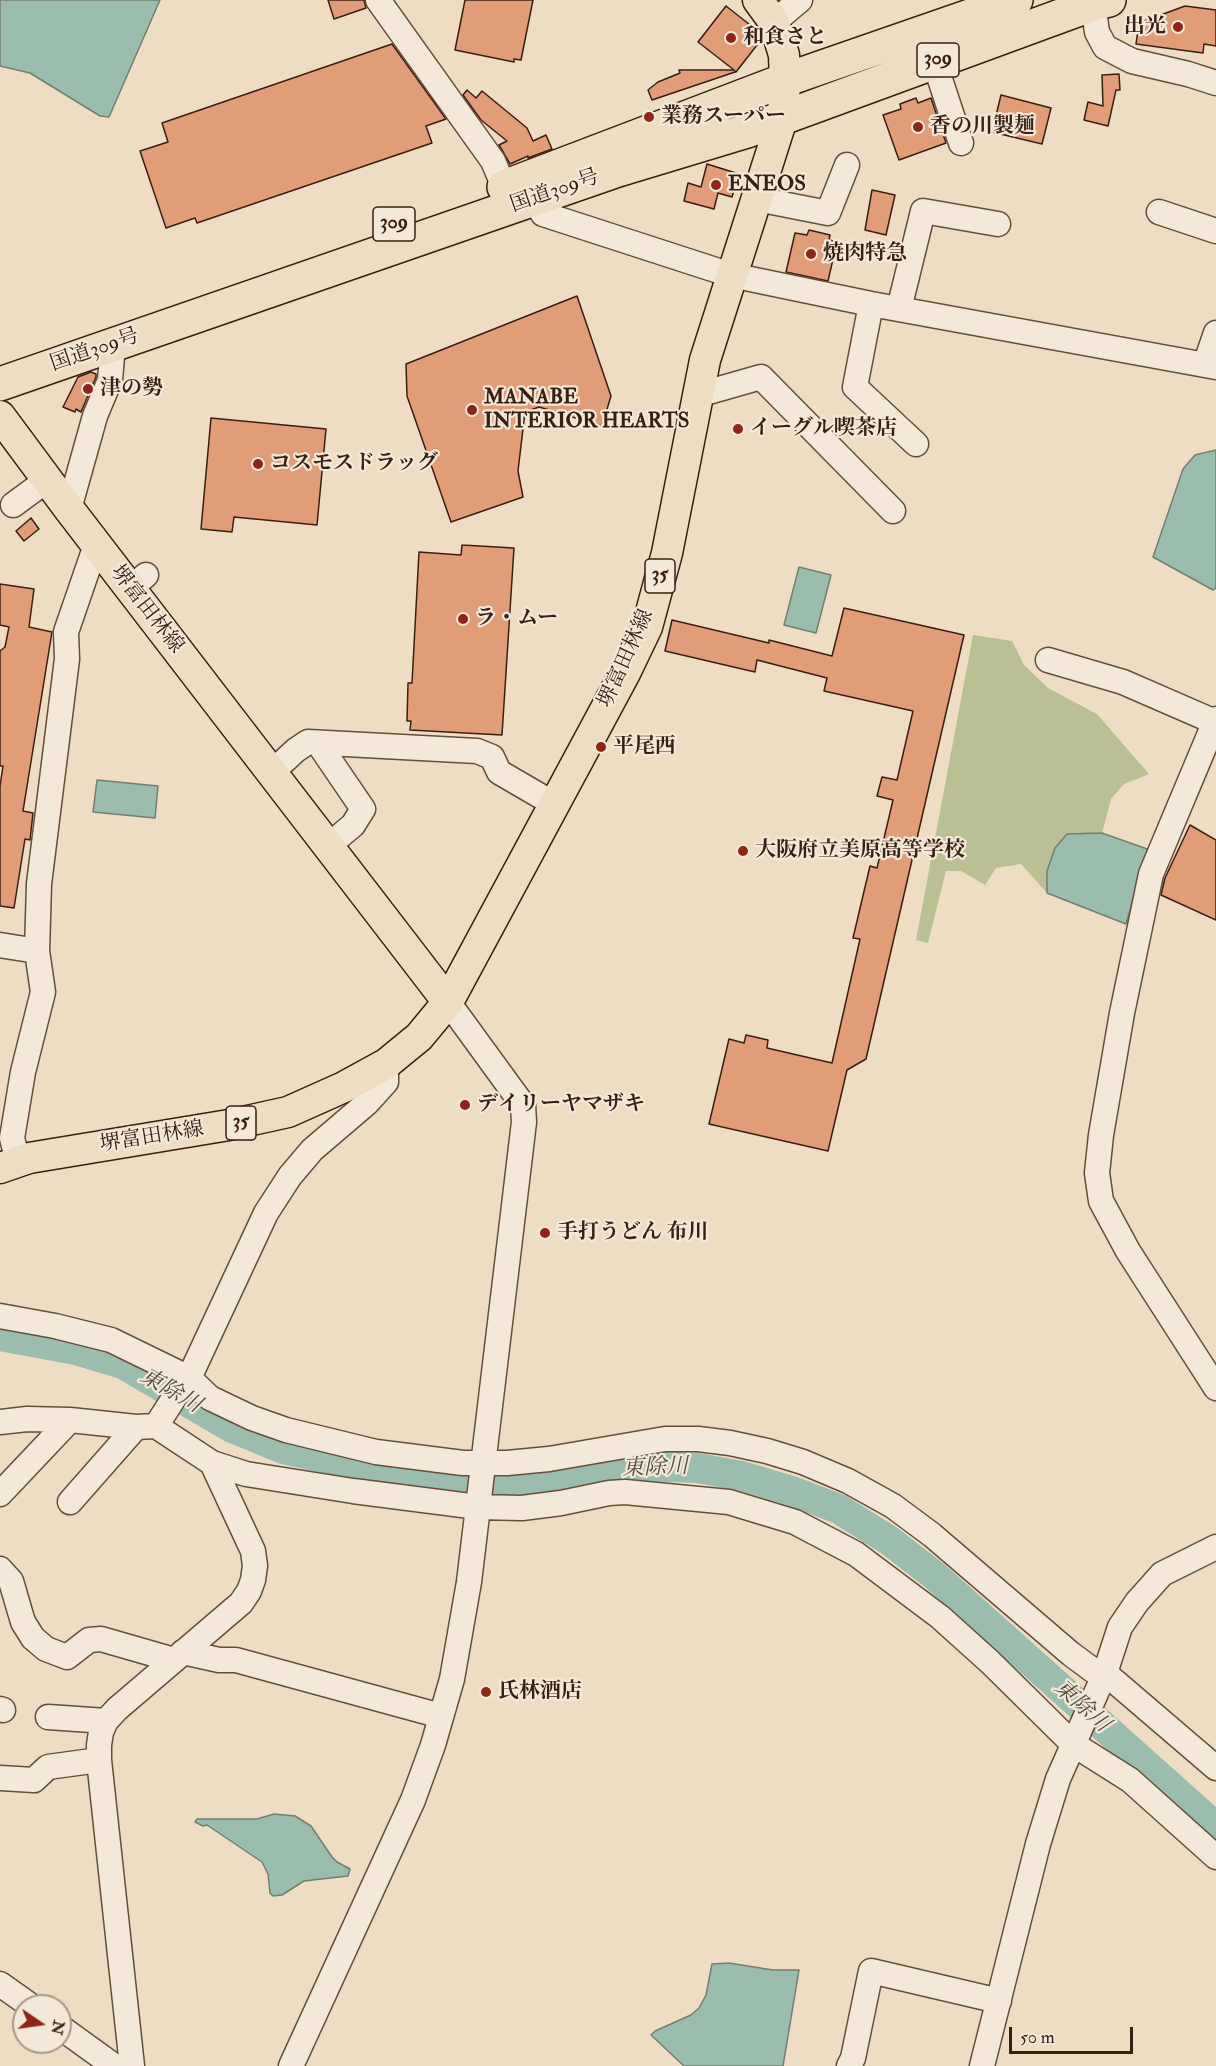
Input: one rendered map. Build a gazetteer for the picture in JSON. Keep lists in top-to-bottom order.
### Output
{
  "streets": {
    "highway": ["309", "国道309号"],
    "main road": ["35", "堺富田林線"]
  },
  "crossings": [
    ["国道309号", "堺富田林線"]
  ],
  "water": ["東除川"],
  "places": [
    "出光",
    "和食さと",
    "業務スーパー",
    "香の川製麺",
    "ENEOS",
    "焼肉特急",
    "津の勢",
    "MANABE INTERIOR HEARTS",
    "イーグル喫茶店",
    "コスモスドラッグ",
    "ラ・ムー",
    "平尾西",
    "大阪府立美原高等学校",
    "デイリーヤマザキ",
    "手打うどん 布川",
    "氏林酒店"
  ],
  "scale_bar": "50 m",
  "north": "right"
}
